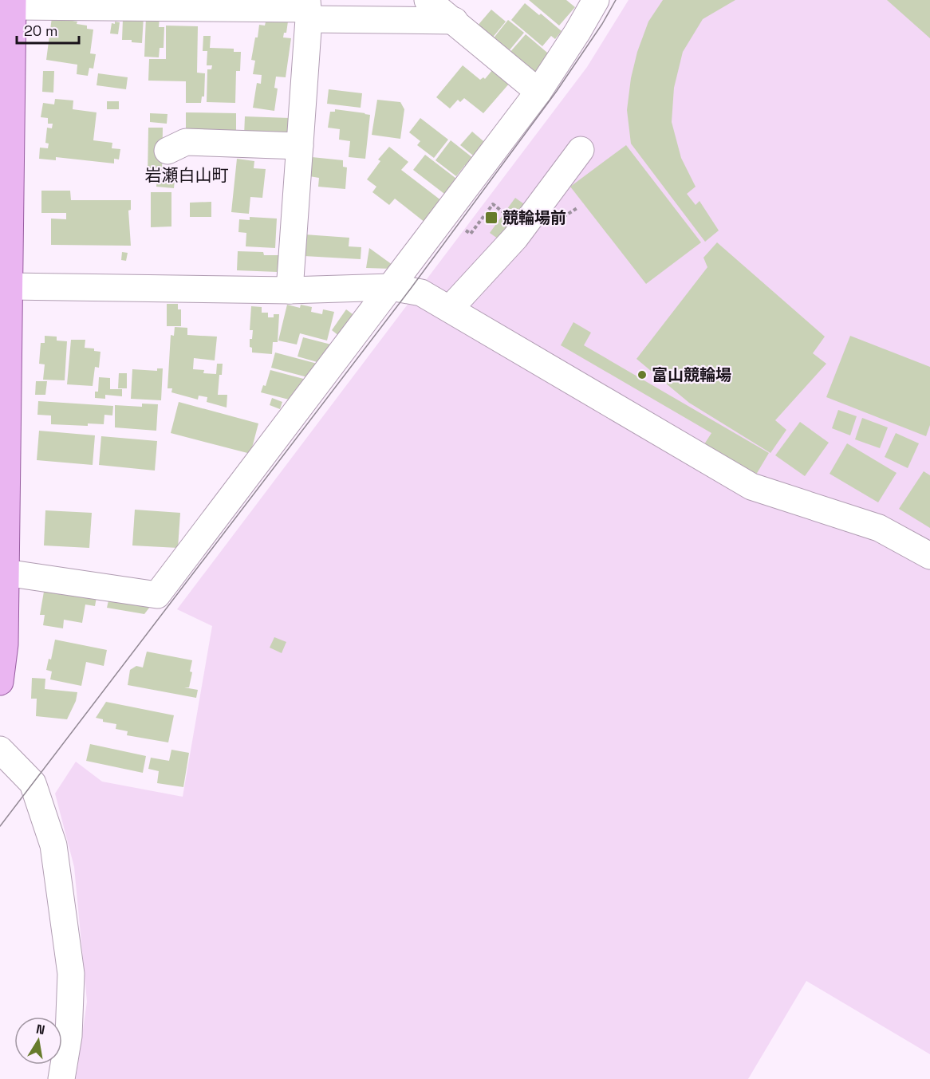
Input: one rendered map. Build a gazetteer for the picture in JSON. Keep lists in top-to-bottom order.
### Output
{
  "districts": ["岩瀬白山町"],
  "places": {
    "transit": ["競輪場前"],
    "other": ["富山競輪場"]
  },
  "scale_bar": "20 m",
  "north": "top"
}
